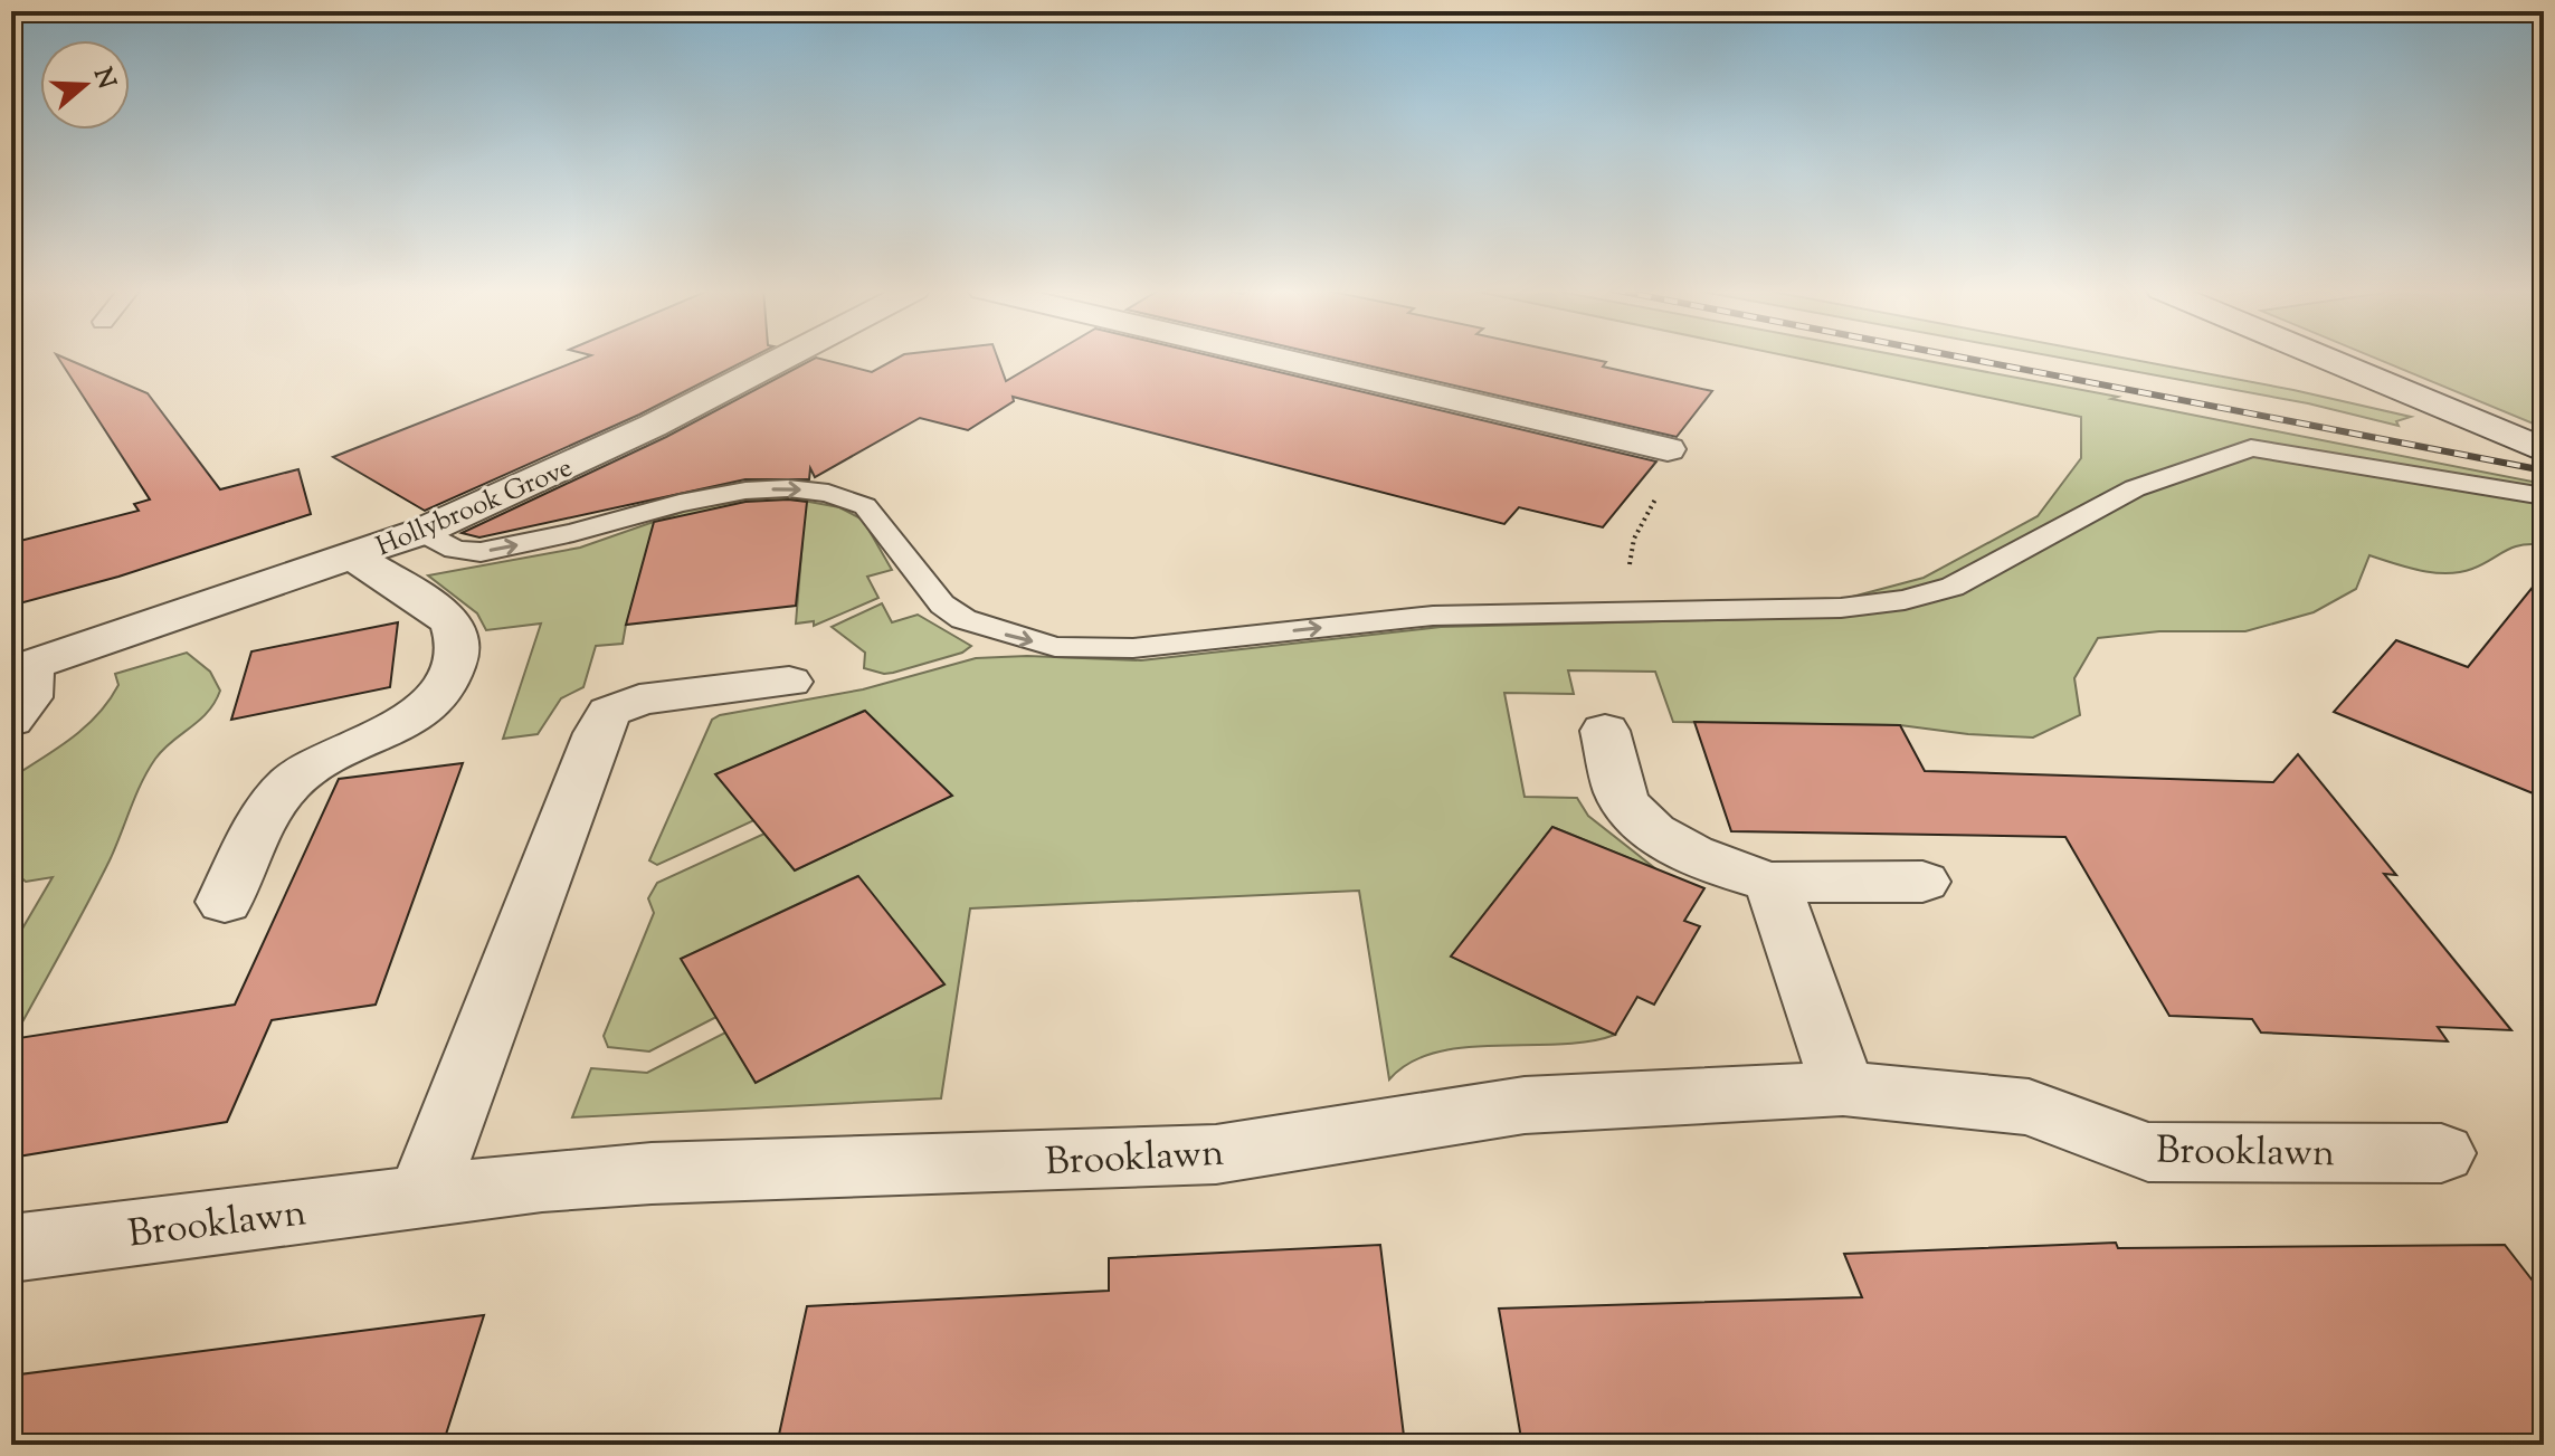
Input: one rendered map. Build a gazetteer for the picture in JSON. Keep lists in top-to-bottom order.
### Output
{
  "streets": {
    "street": ["Hollybrook Grove", "Brooklawn"]
  },
  "north": "right"
}
